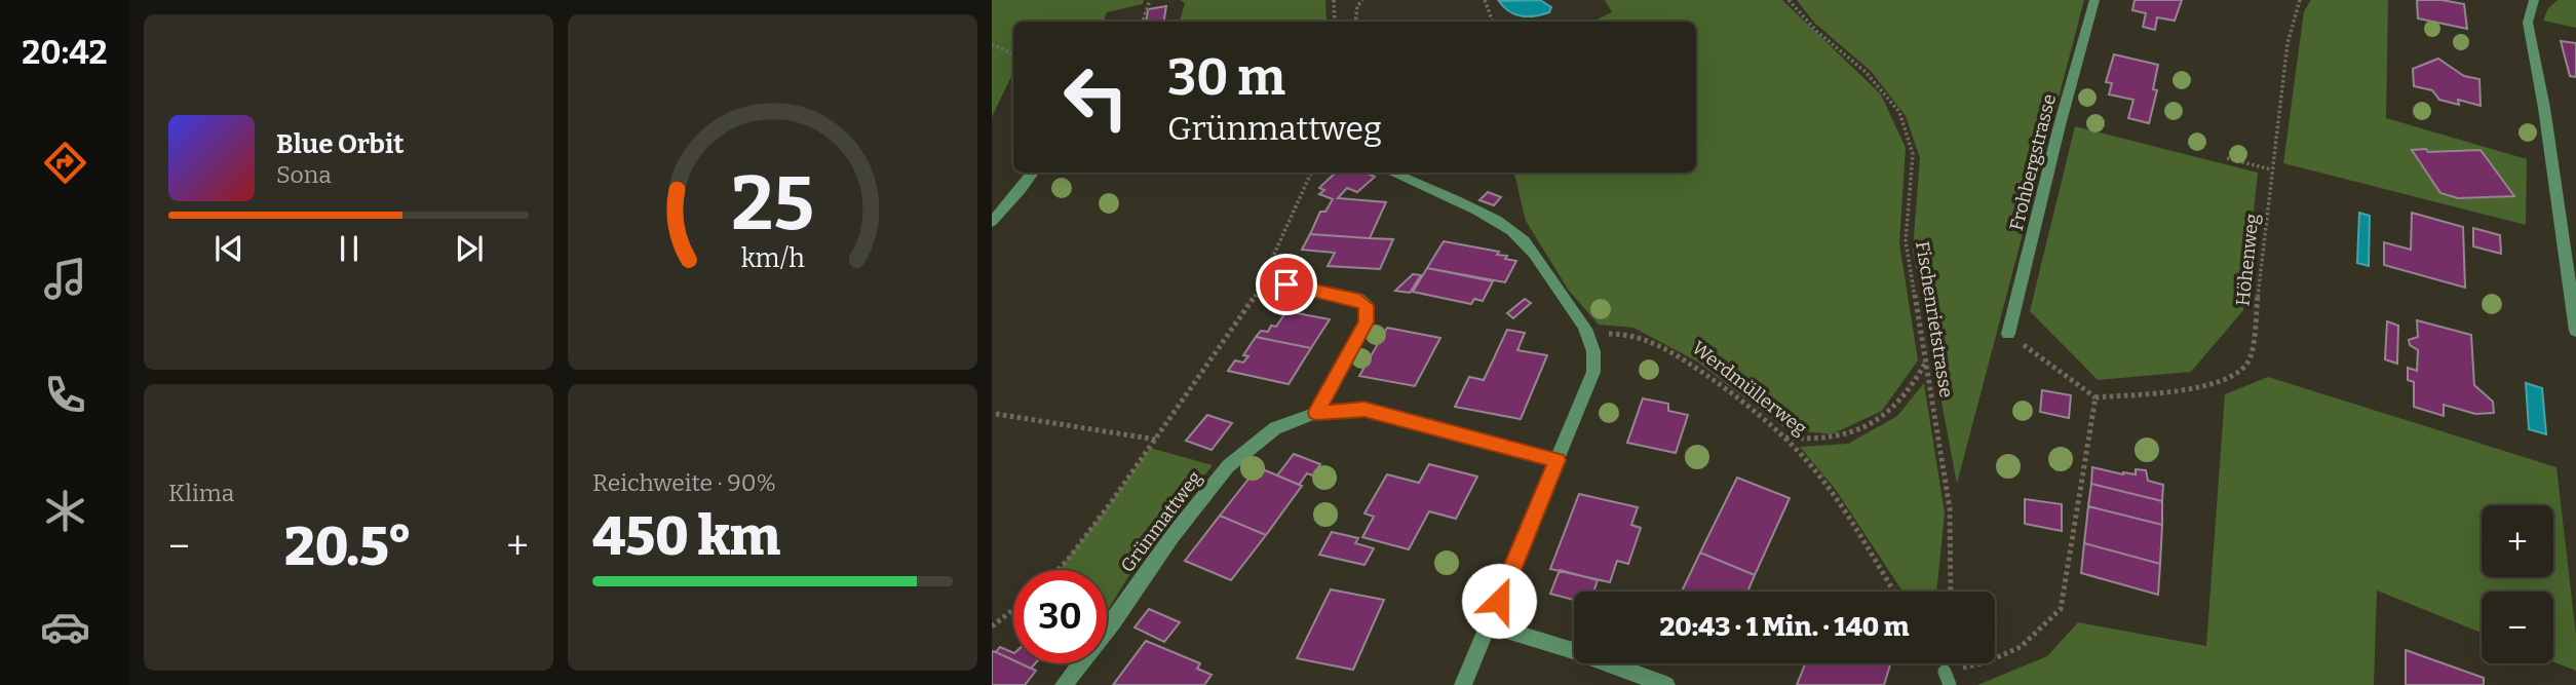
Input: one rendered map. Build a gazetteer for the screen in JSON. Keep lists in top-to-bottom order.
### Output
{
  "streets": {
    "street": ["Frohbergstrasse", "Grünmattweg"],
    "path": ["Höhenweg", "Fischenrietstrasse", "Werdmüllerweg"]
  },
  "page": {
    "tabs": "20:42",
    "turn": ["30 m", "Grünmattweg"],
    "song": ["Blue Orbit", "Sona"],
    "tile": [
      "Klima",
      ["Reichweite · 90%", "450 km"]
    ],
    "map_buttons": ["+", "−"],
    "heat": ["−", "20.5°", "+"],
    "limit": "30",
    "trip": "20:43 · 1 Min. · 140 m",
    "gauge": ["25", "km/h"]
  }
}
